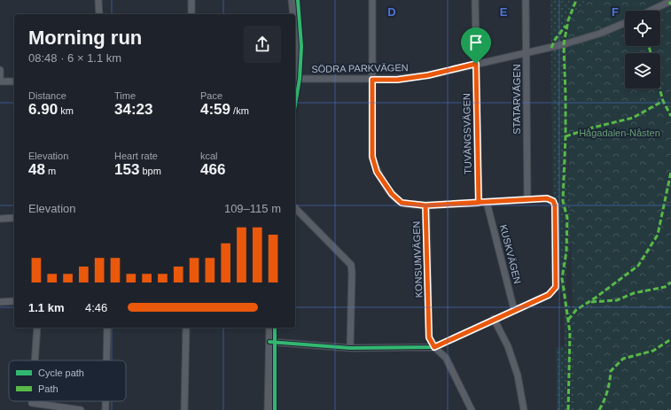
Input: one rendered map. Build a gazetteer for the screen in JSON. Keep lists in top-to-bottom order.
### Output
{
  "streets": {
    "street": [
      "SÖDRA PARKVÄGEN",
      "STATARVÄGEN",
      "TUVÄNGSVÄGEN",
      "KUSKVÄGEN",
      "KONSUMVÄGEN"
    ]
  },
  "crossings": [
    ["SÖDRA PARKVÄGEN", "STATARVÄGEN"],
    ["SÖDRA PARKVÄGEN", "TUVÄNGSVÄGEN"]
  ],
  "parks": ["Hågadalen-Nåsten"],
  "legend": ["Cycle path", "Path"],
  "page": {
    "heading": ["Morning run", "08:48 · 6 × 1.1 km"],
    "stats": [
      ["Distance", "6.90 km"],
      ["Time", "34:23"],
      ["Pace", "4:59 /km"],
      ["Elevation", "48 m"],
      ["Heart rate", "153 bpm"],
      ["kcal", "466"]
    ],
    "chart": ["Elevation", "109–115 m"],
    "list": [
      {
        "name": "1.1 km",
        "note": "4:46"
      }
    ]
  },
  "grid": {
    "columns": ["D", "E", "F"]
  }
}
